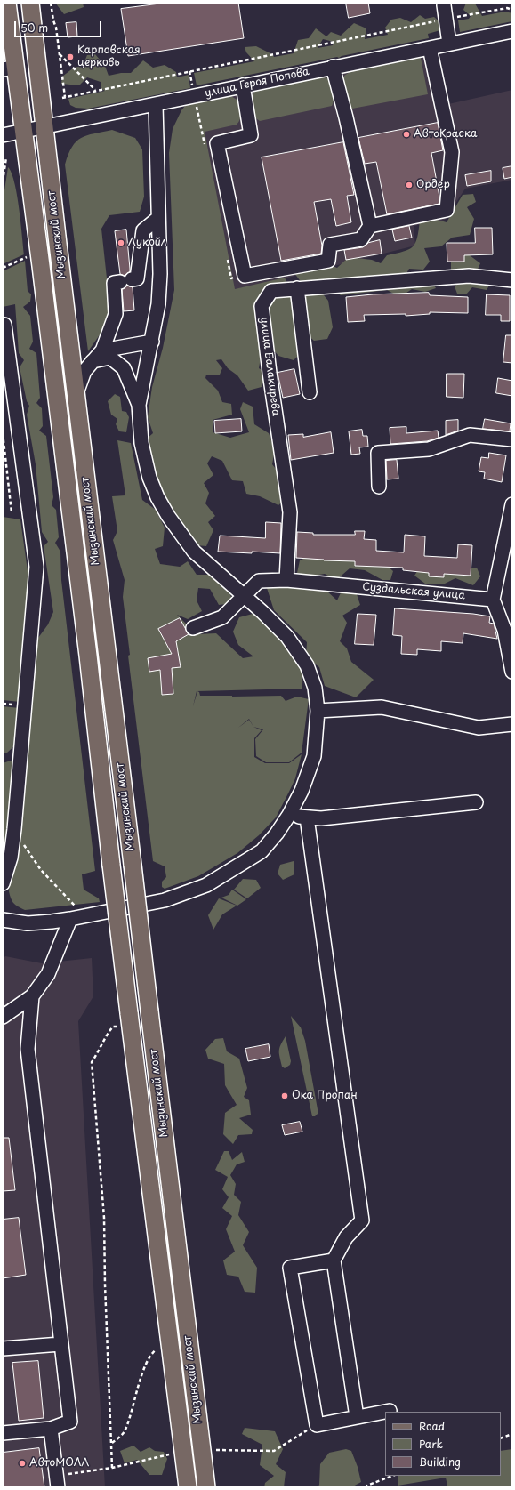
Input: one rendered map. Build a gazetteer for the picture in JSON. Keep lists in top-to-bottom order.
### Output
{
  "streets": {
    "main road": ["Мызинский мост"],
    "street": ["улица Героя Попова", "улица Балакирева", "Суздальская улица"]
  },
  "crossings": [
    ["улица Героя Попова", "Мызинский мост"],
    ["улица Балакирева", "Суздальская улица"]
  ],
  "places": [
    "Карповская церковь",
    "АвтоКраска",
    "Ордер",
    "Лукойл",
    "Ока Пропан",
    "АвтоМОЛЛ"
  ],
  "legend": ["Road", "Park", "Building"],
  "scale_bar": "50 m"
}
